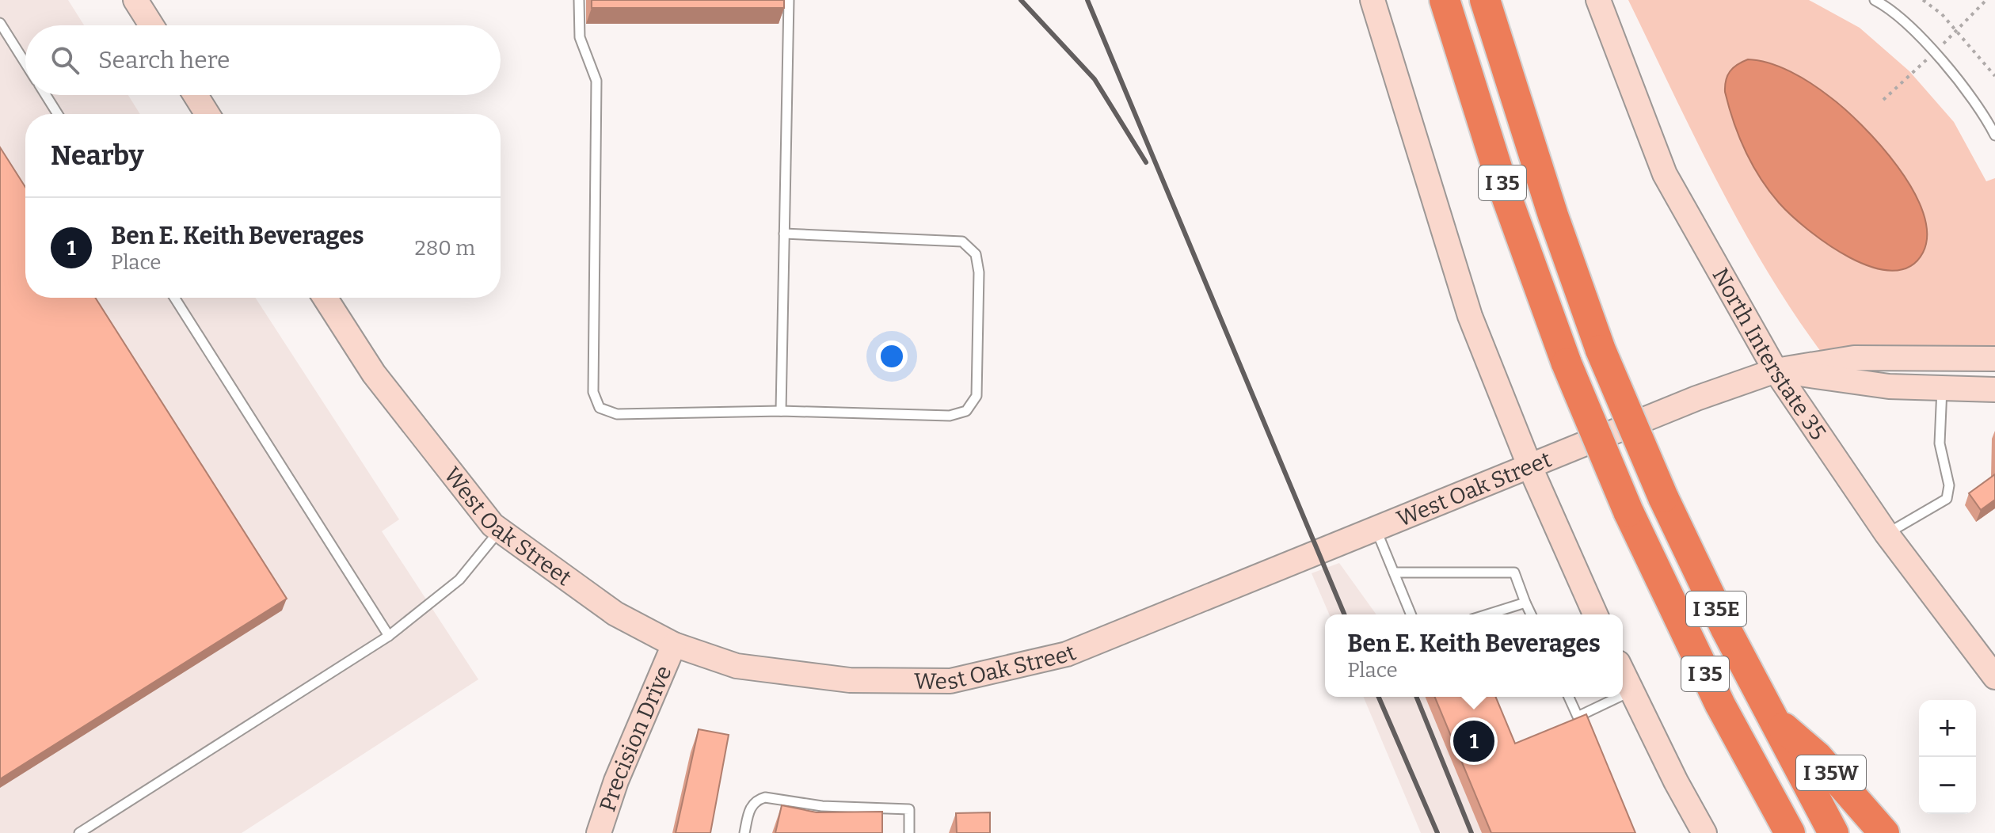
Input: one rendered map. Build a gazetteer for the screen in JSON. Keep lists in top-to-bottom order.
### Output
{
  "streets": {
    "highway": ["I 35", "I 35E", "I 35W"],
    "main road": ["North Interstate 35", "West Oak Street", "Precision Drive"]
  },
  "crossings": [
    ["North Interstate 35", "West Oak Street"],
    ["West Oak Street", "Precision Drive"],
    ["I 35E", "I 35W"]
  ],
  "page": {
    "search": "Search here",
    "heading": "Nearby",
    "list": [
      {
        "mark": "1",
        "name": "Ben E. Keith Beverages",
        "note": "Place",
        "value": "280 m"
      }
    ],
    "popup": ["Ben E. Keith Beverages", "Place"],
    "map_buttons": ["+", "−"],
    "pins": "1"
  }
}
